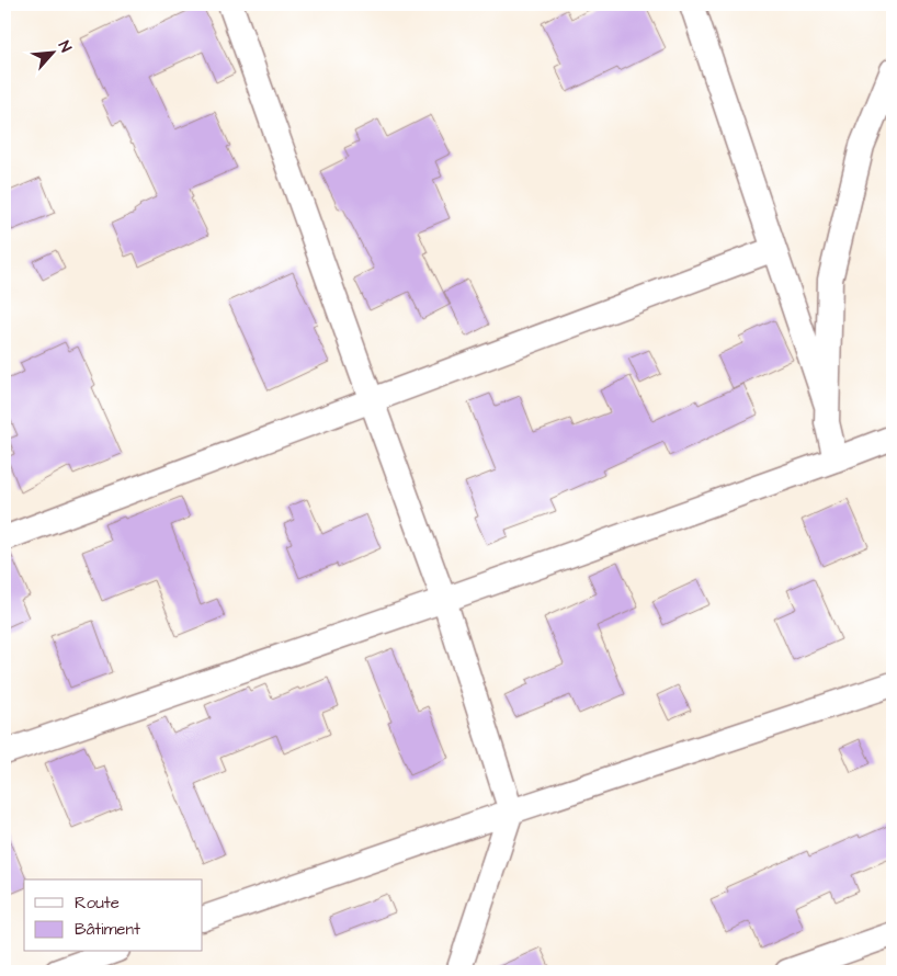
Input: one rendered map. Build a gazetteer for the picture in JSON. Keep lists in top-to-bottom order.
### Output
{
  "legend": ["Route", "Bâtiment"],
  "north": "top right"
}
